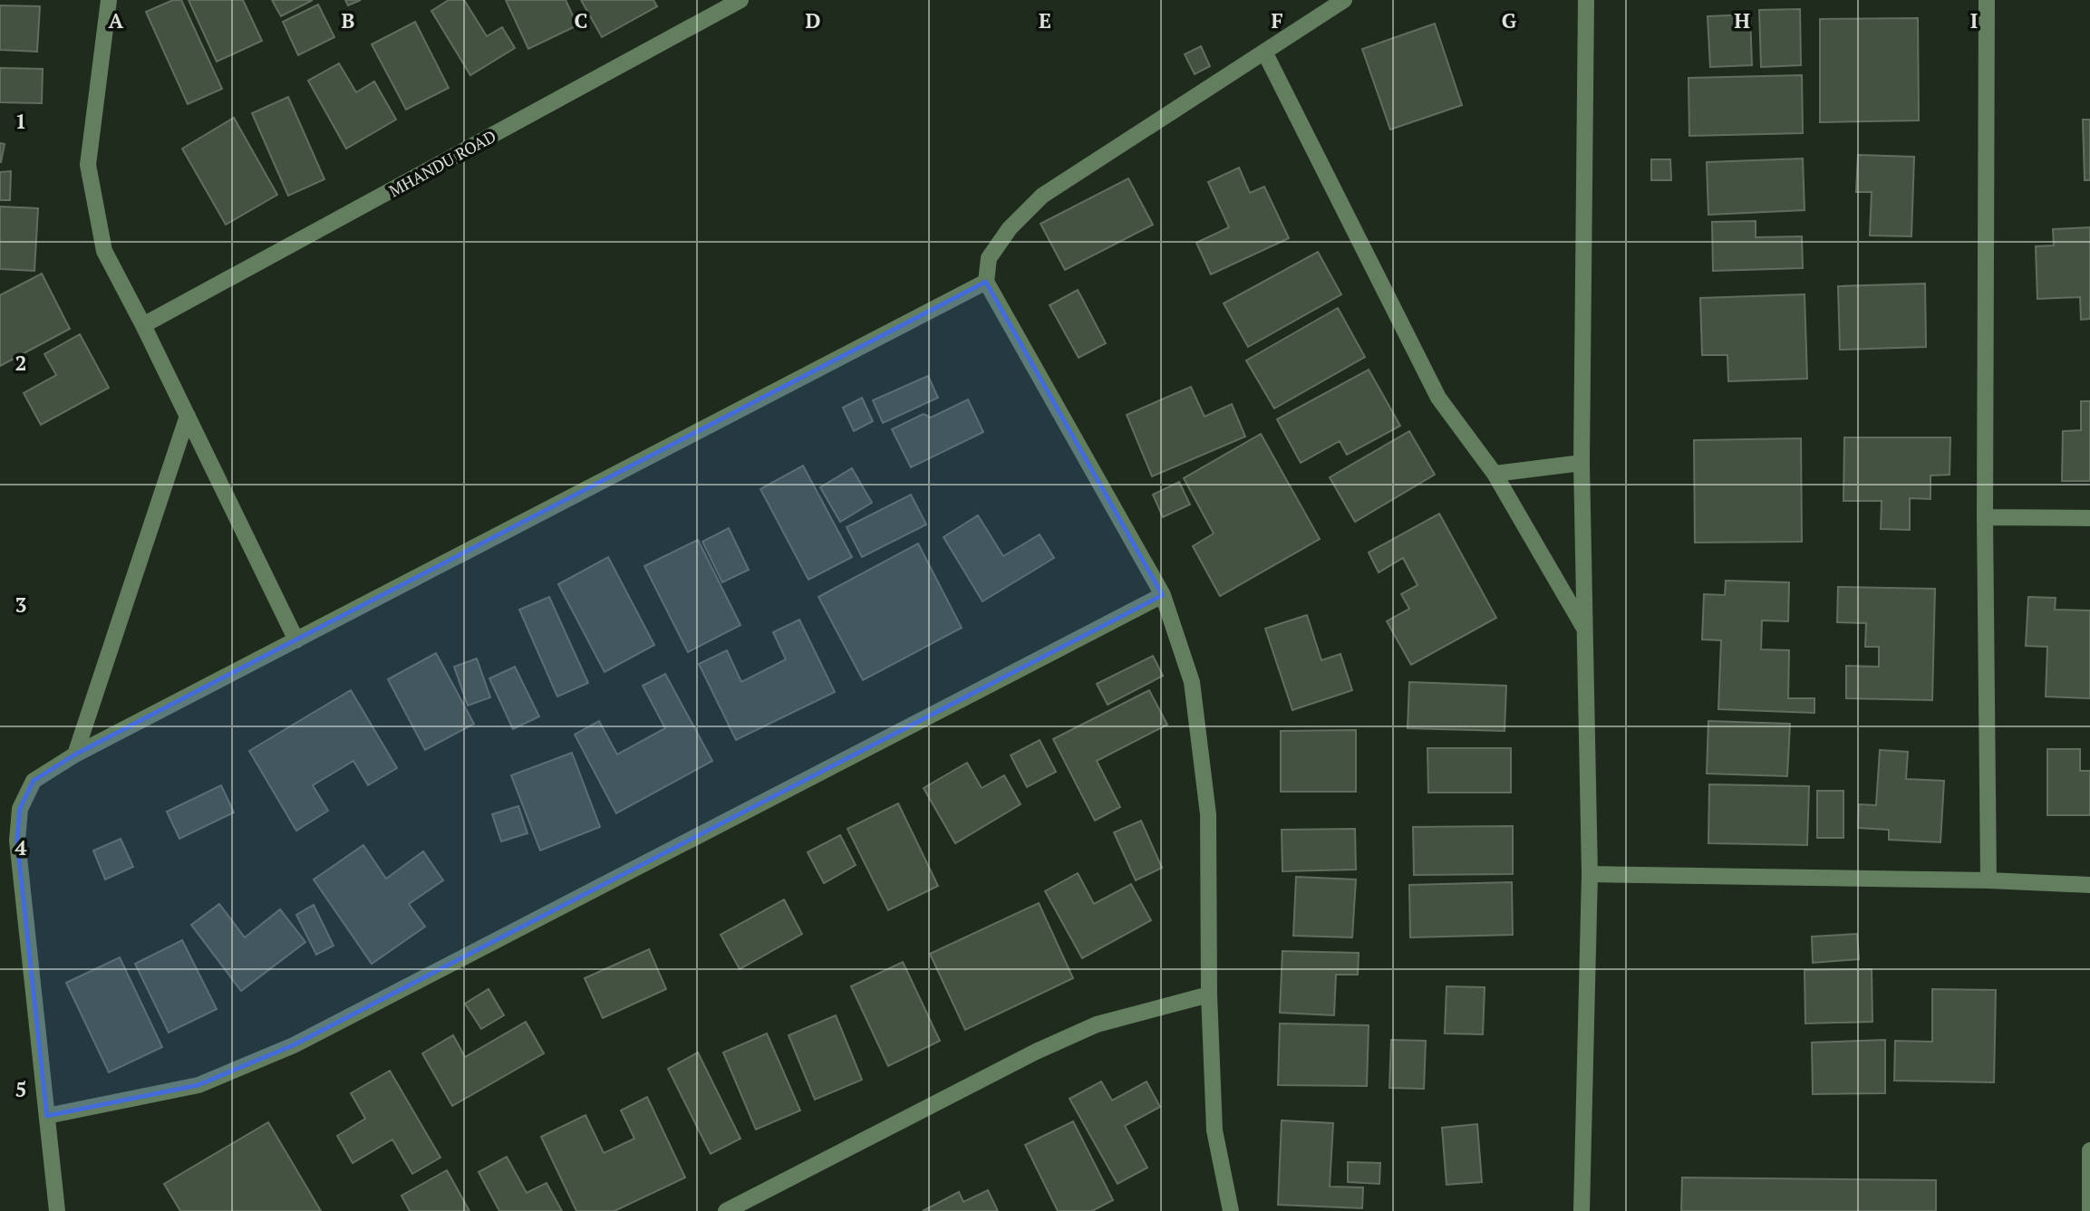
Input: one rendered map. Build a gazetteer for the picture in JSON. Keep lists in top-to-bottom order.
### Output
{
  "streets": {
    "street": ["MHANDU ROAD"]
  },
  "grid": {
    "columns": [
      "A",
      "B",
      "C",
      "D",
      "E",
      "F",
      "G",
      "H",
      "I"
    ],
    "rows": [
      "1",
      "2",
      "3",
      "4",
      "5"
    ]
  }
}
